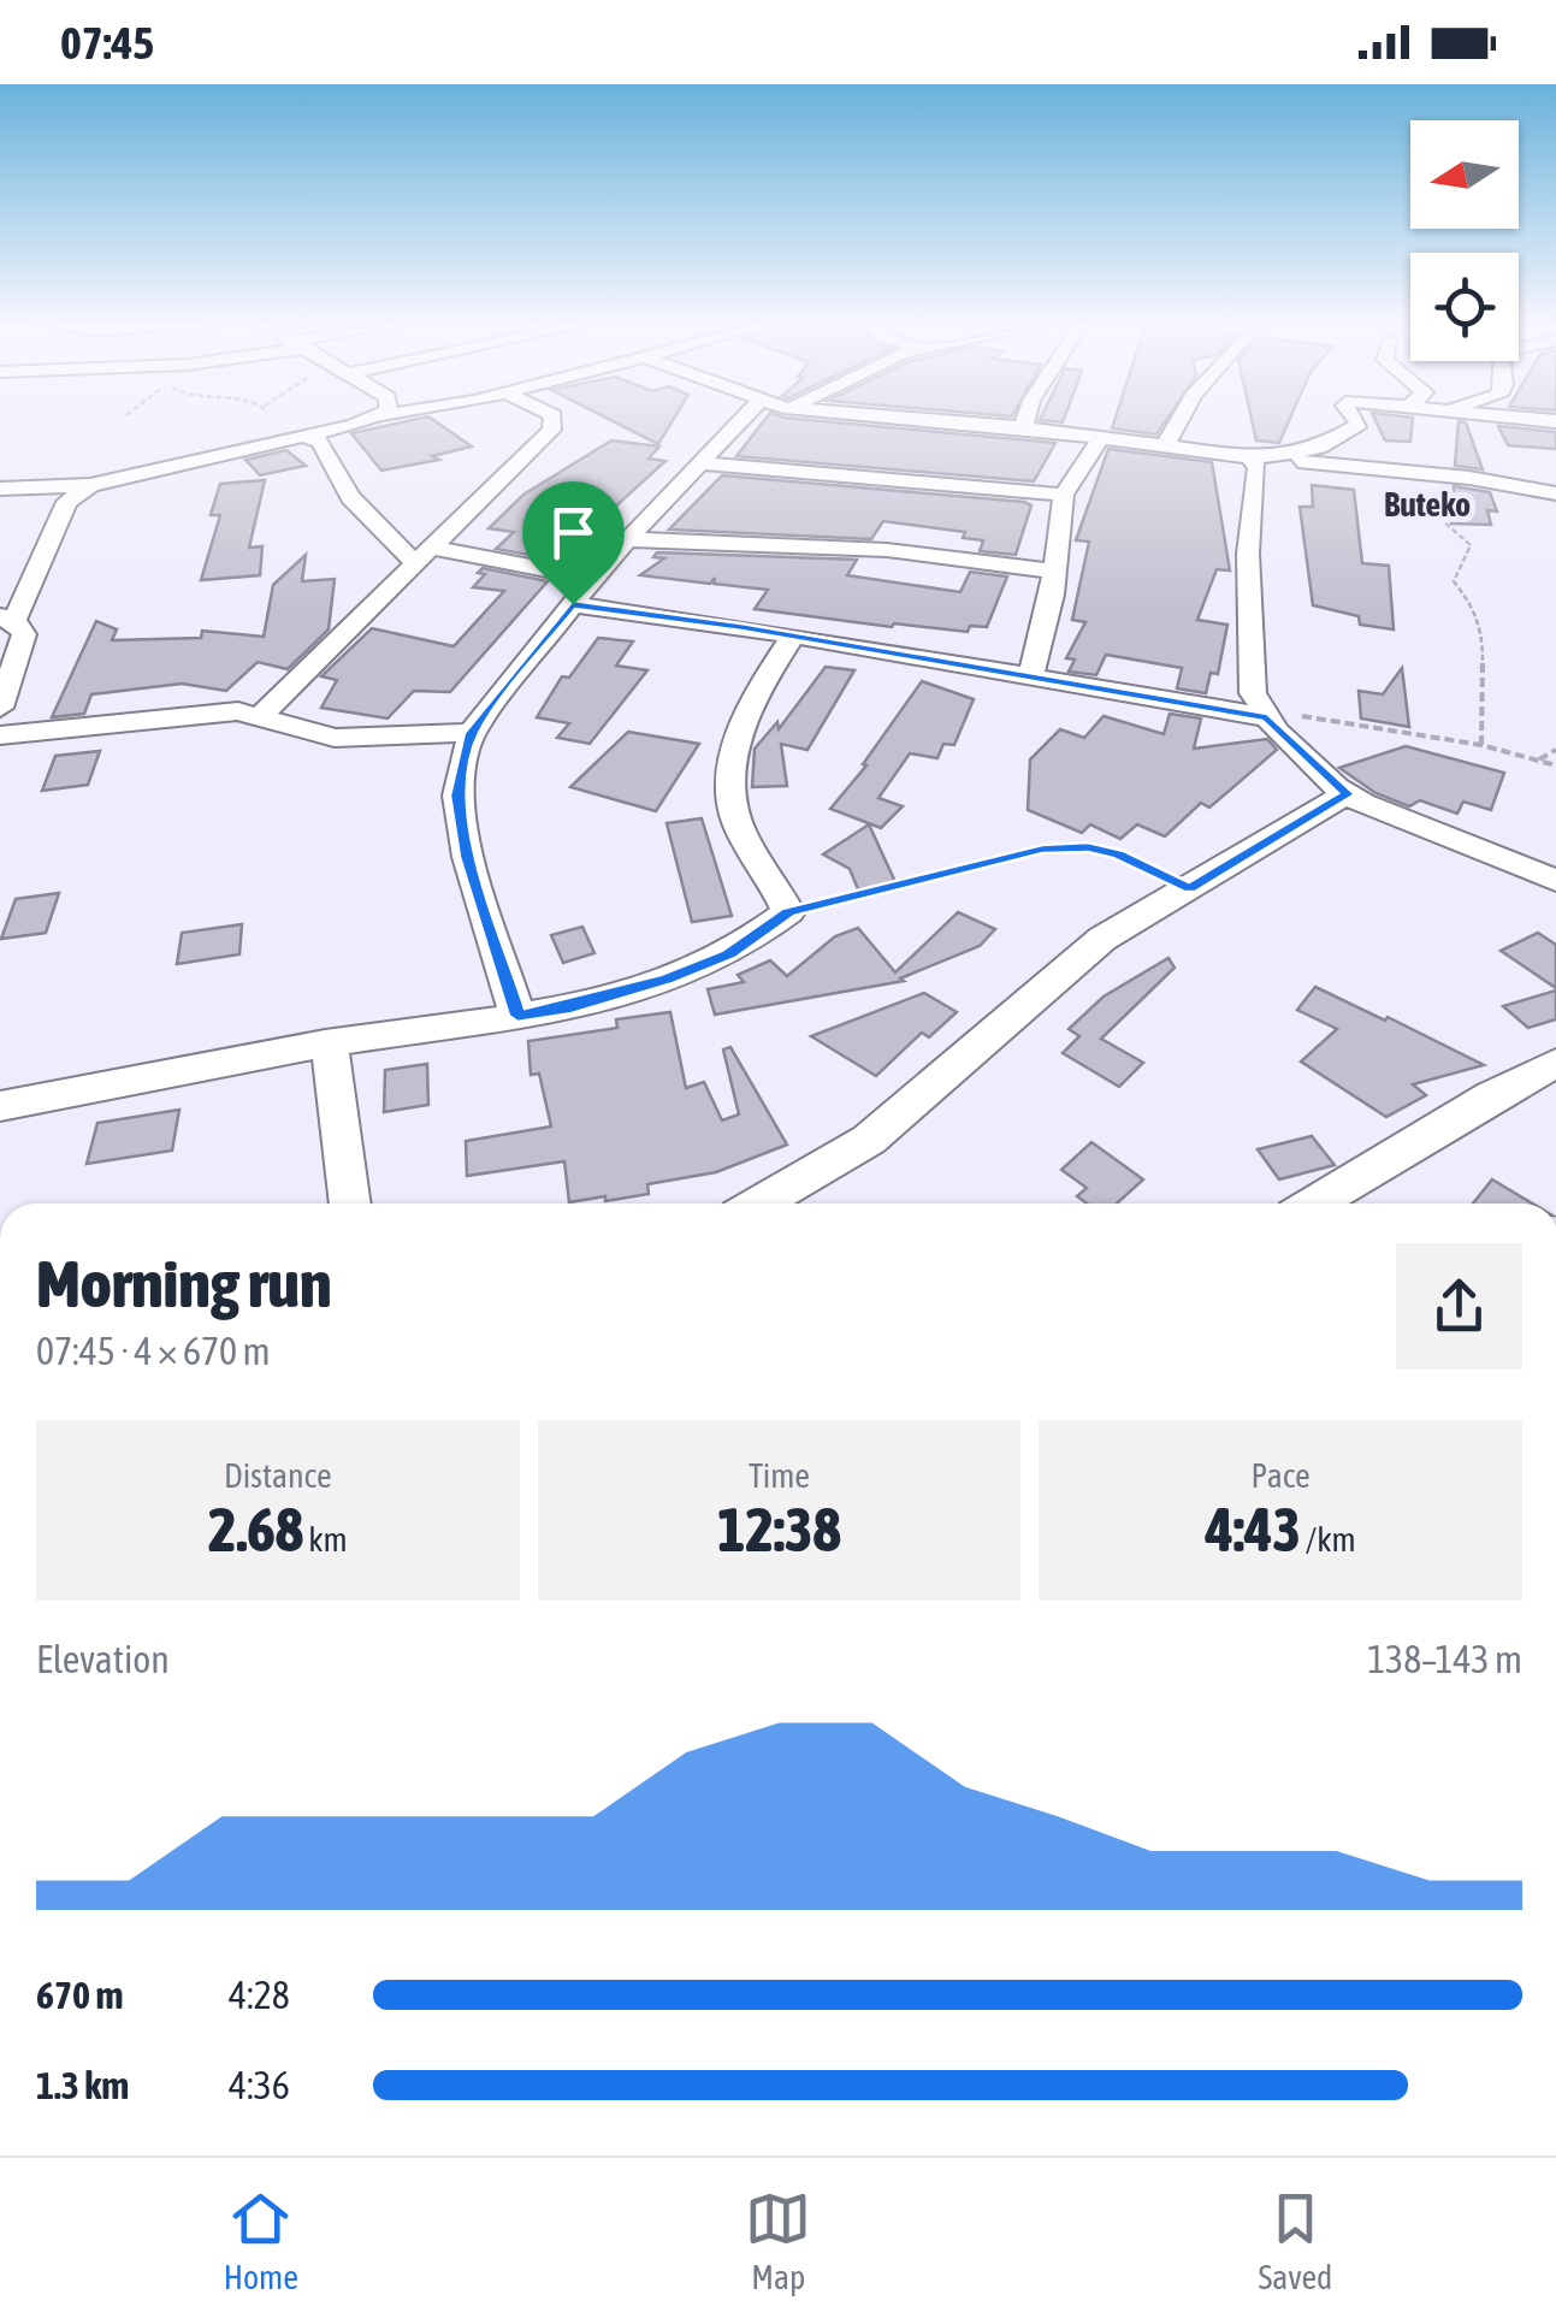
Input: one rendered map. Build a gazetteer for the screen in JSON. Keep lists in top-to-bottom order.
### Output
{
  "districts": ["Buteko"],
  "north": "left",
  "page": {
    "status": "07:45",
    "heading": ["Morning run", "07:45 · 4 × 670 m"],
    "stats": [
      ["Distance", "2.68 km"],
      ["Time", "12:38"],
      ["Pace", "4:43 /km"]
    ],
    "chart": ["Elevation", "138–143 m"],
    "list": [
      {
        "name": "670 m",
        "note": "4:28"
      },
      {
        "name": "1.3 km",
        "note": "4:36"
      }
    ],
    "tabs": ["Home", "Map", "Saved"]
  }
}
